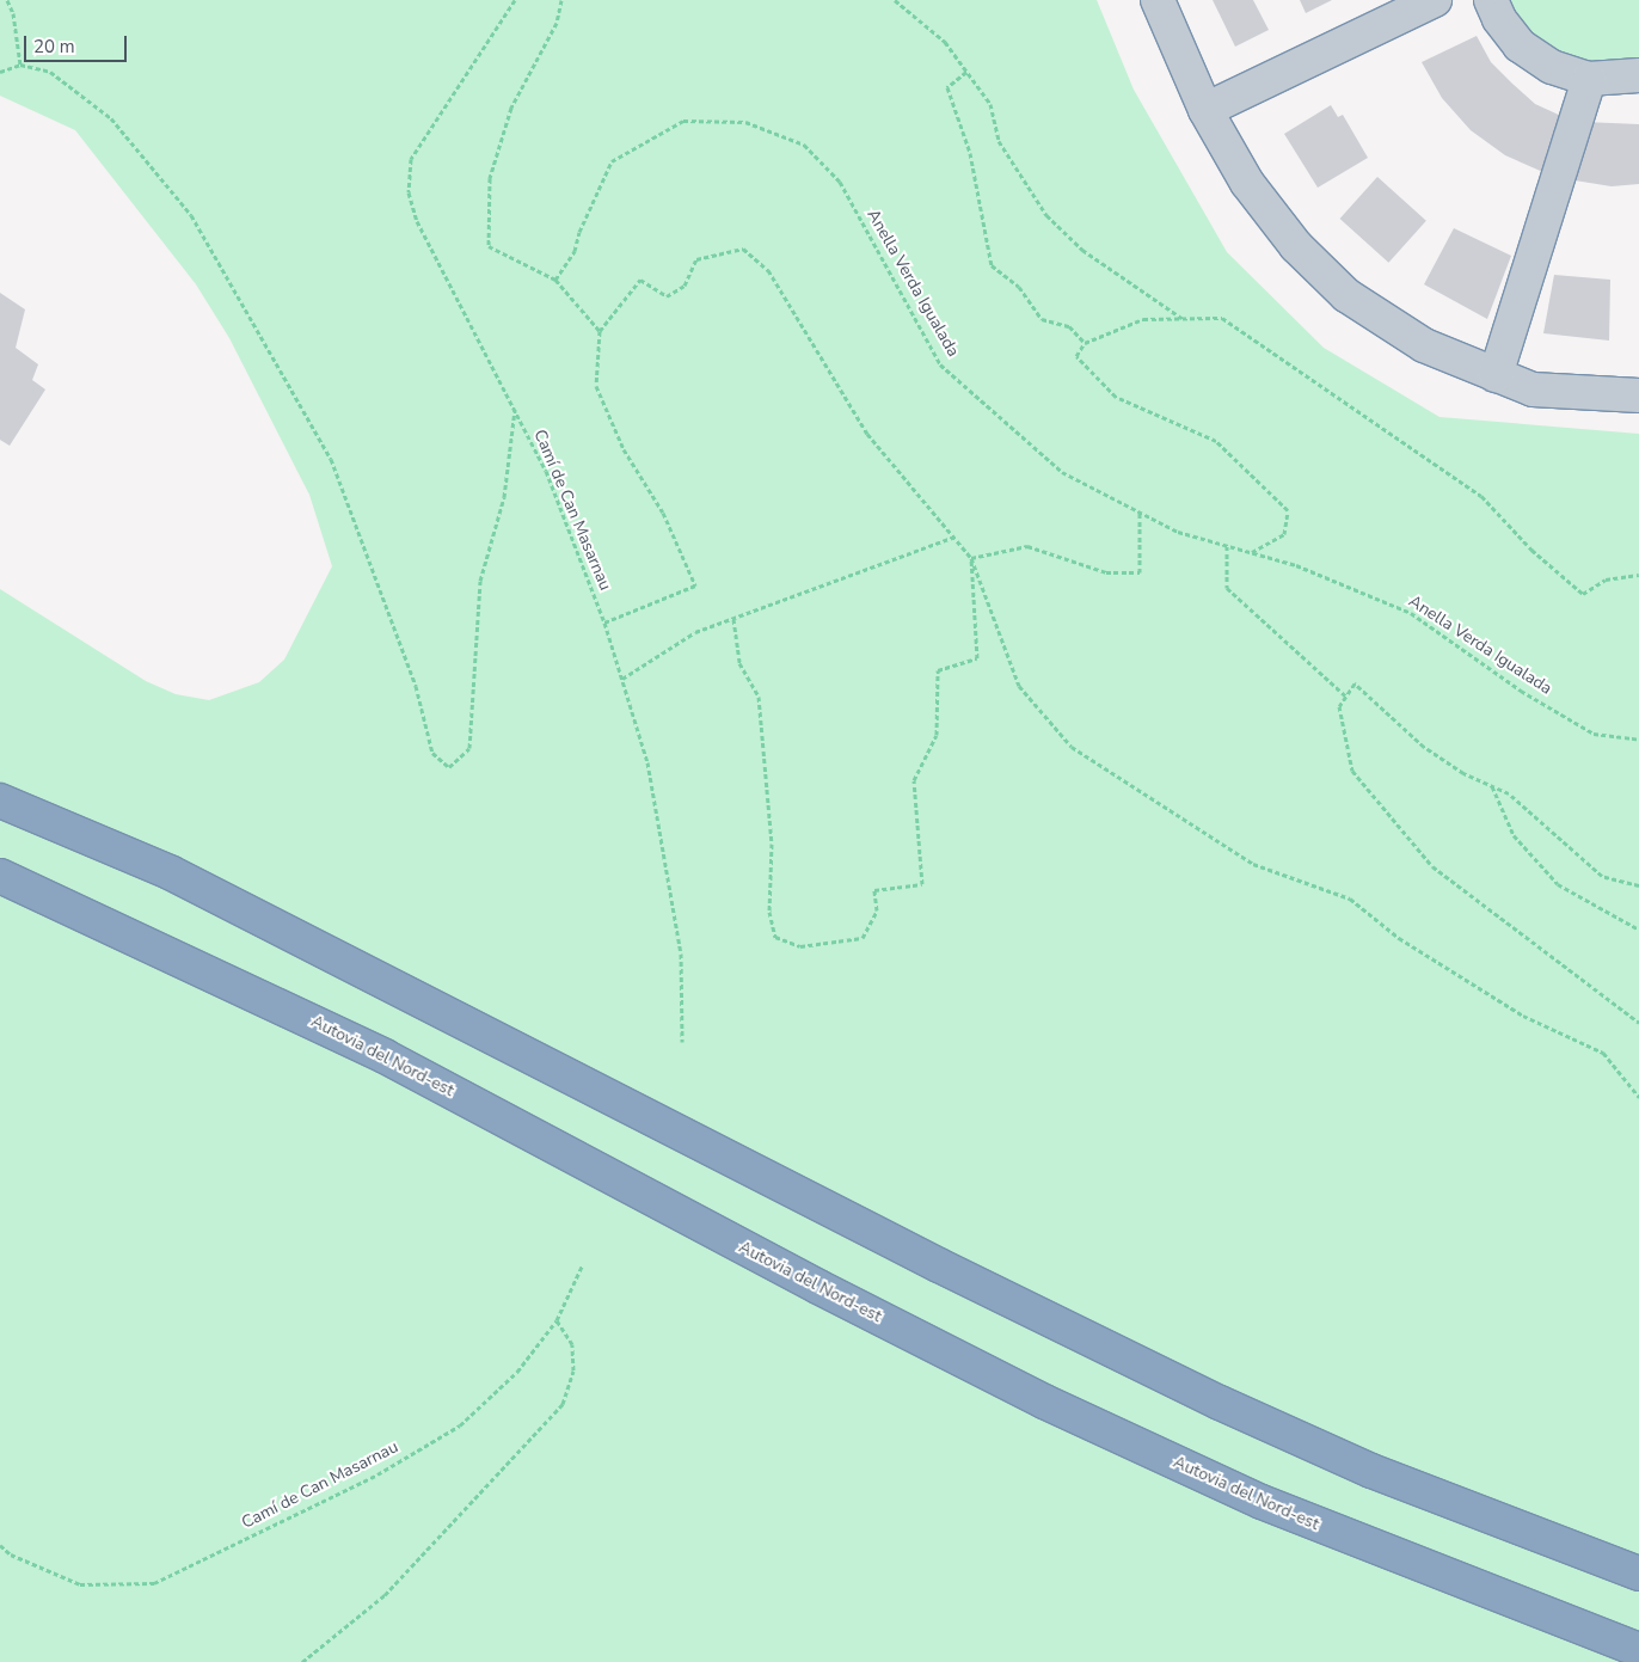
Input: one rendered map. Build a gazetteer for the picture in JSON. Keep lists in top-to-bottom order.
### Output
{
  "streets": {
    "highway": ["Autovia del Nord-est"],
    "path": ["Anella Verda Igualada", "Camí de Can Masarnau"]
  },
  "scale_bar": "20 m"
}
